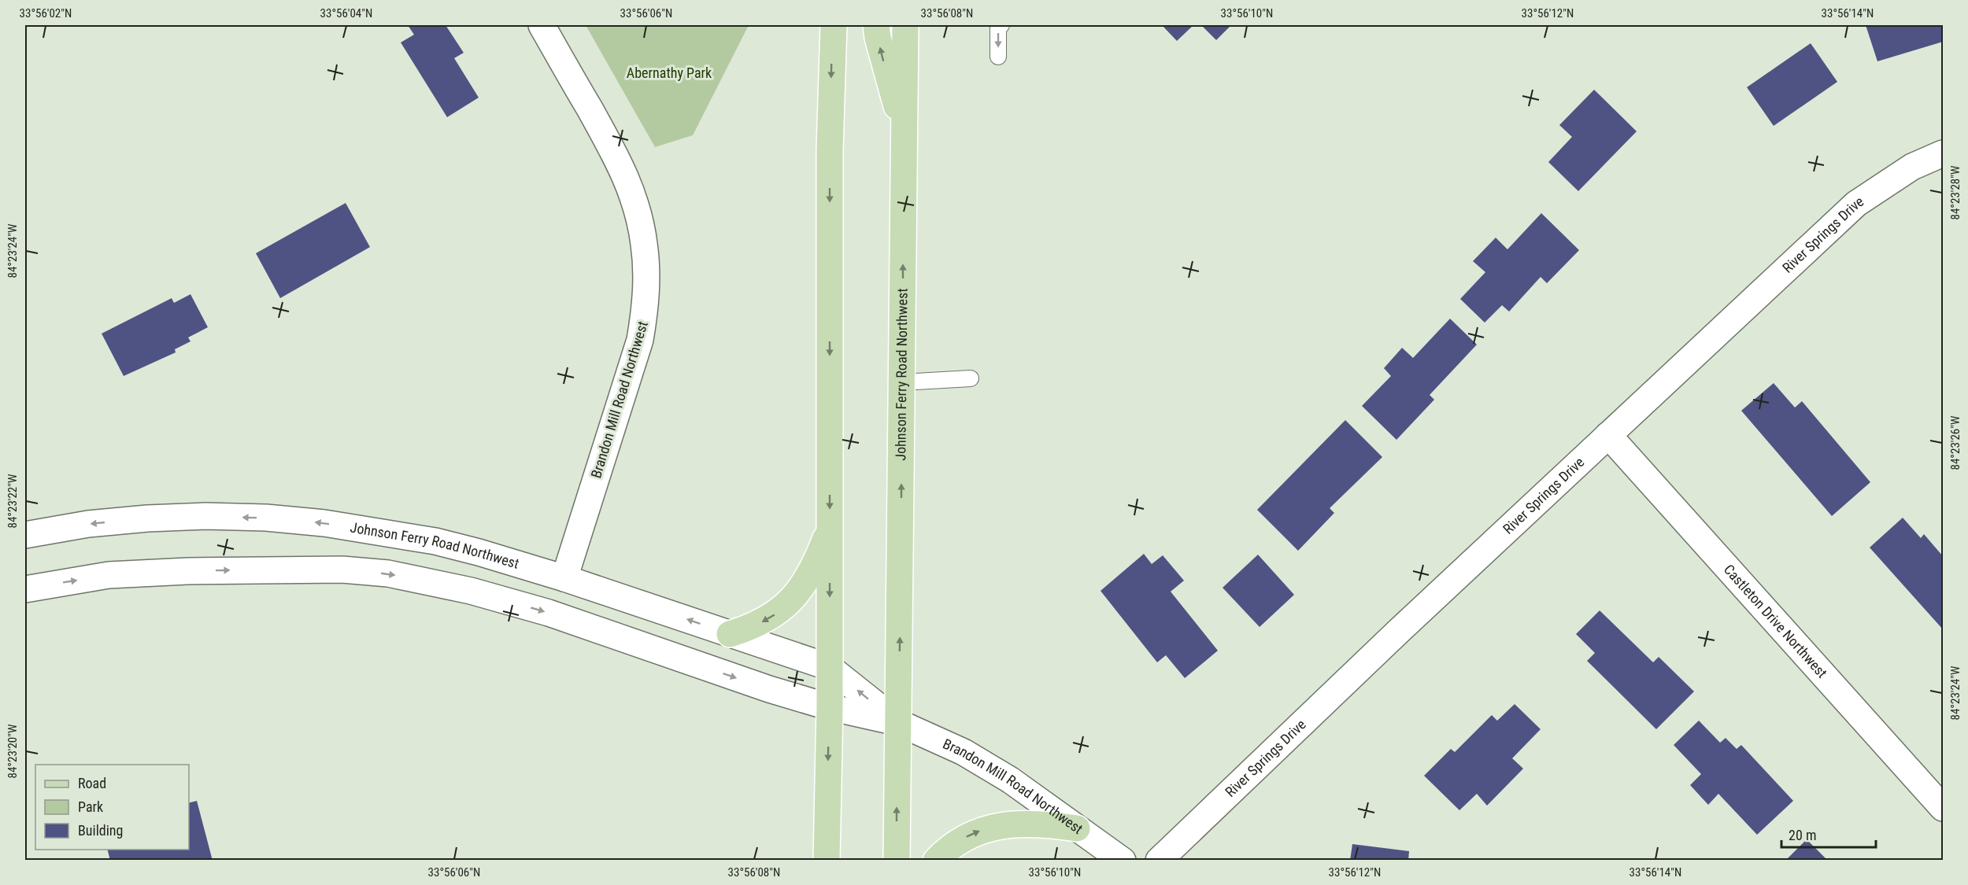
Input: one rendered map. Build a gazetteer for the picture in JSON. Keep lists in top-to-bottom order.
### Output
{
  "streets": {
    "main road": ["Johnson Ferry Road Northwest"],
    "street": ["River Springs Drive", "Brandon Mill Road Northwest", "Castleton Drive Northwest"]
  },
  "crossings": [
    ["River Springs Drive", "Castleton Drive Northwest"],
    ["Johnson Ferry Road Northwest", "Brandon Mill Road Northwest"]
  ],
  "parks": ["Abernathy Park"],
  "legend": ["Road", "Park", "Building"],
  "scale_bar": "20 m",
  "coordinates": [
    "33°56'02\"N",
    "33°56'04\"N",
    "33°56'06\"N",
    "33°56'08\"N",
    "33°56'10\"N",
    "33°56'12\"N",
    "33°56'14\"N",
    "84°23'28\"W",
    "84°23'24\"W",
    "84°23'26\"W",
    "84°23'22\"W",
    "84°23'20\"W"
  ]
}
